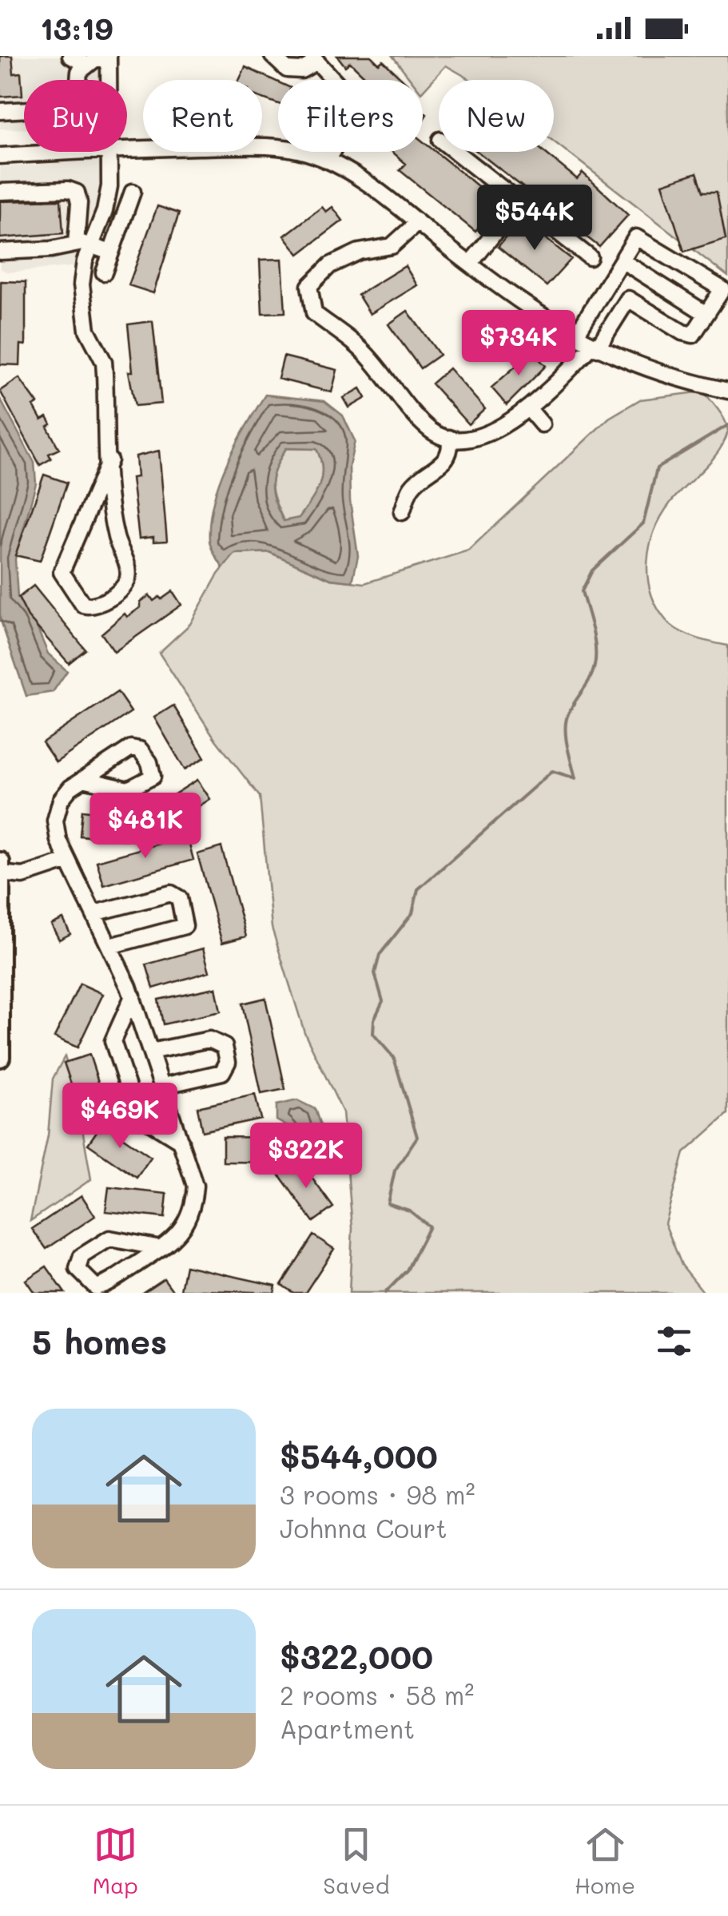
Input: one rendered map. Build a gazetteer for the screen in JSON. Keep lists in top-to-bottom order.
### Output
{
  "page": {
    "status": "13:19",
    "chip": [
      "Buy",
      "Rent",
      "Filters",
      "New"
    ],
    "price": [
      "$544K",
      "$734K",
      "$481K",
      "$469K",
      "$322K"
    ],
    "heading": "5 homes",
    "list": [
      {
        "name": "$544,000",
        "note": "3 rooms · 98 m² · Johnna Court"
      },
      {
        "name": "$322,000",
        "note": "2 rooms · 58 m² · Apartment"
      }
    ],
    "tabs": ["Map", "Saved", "Home"]
  }
}
